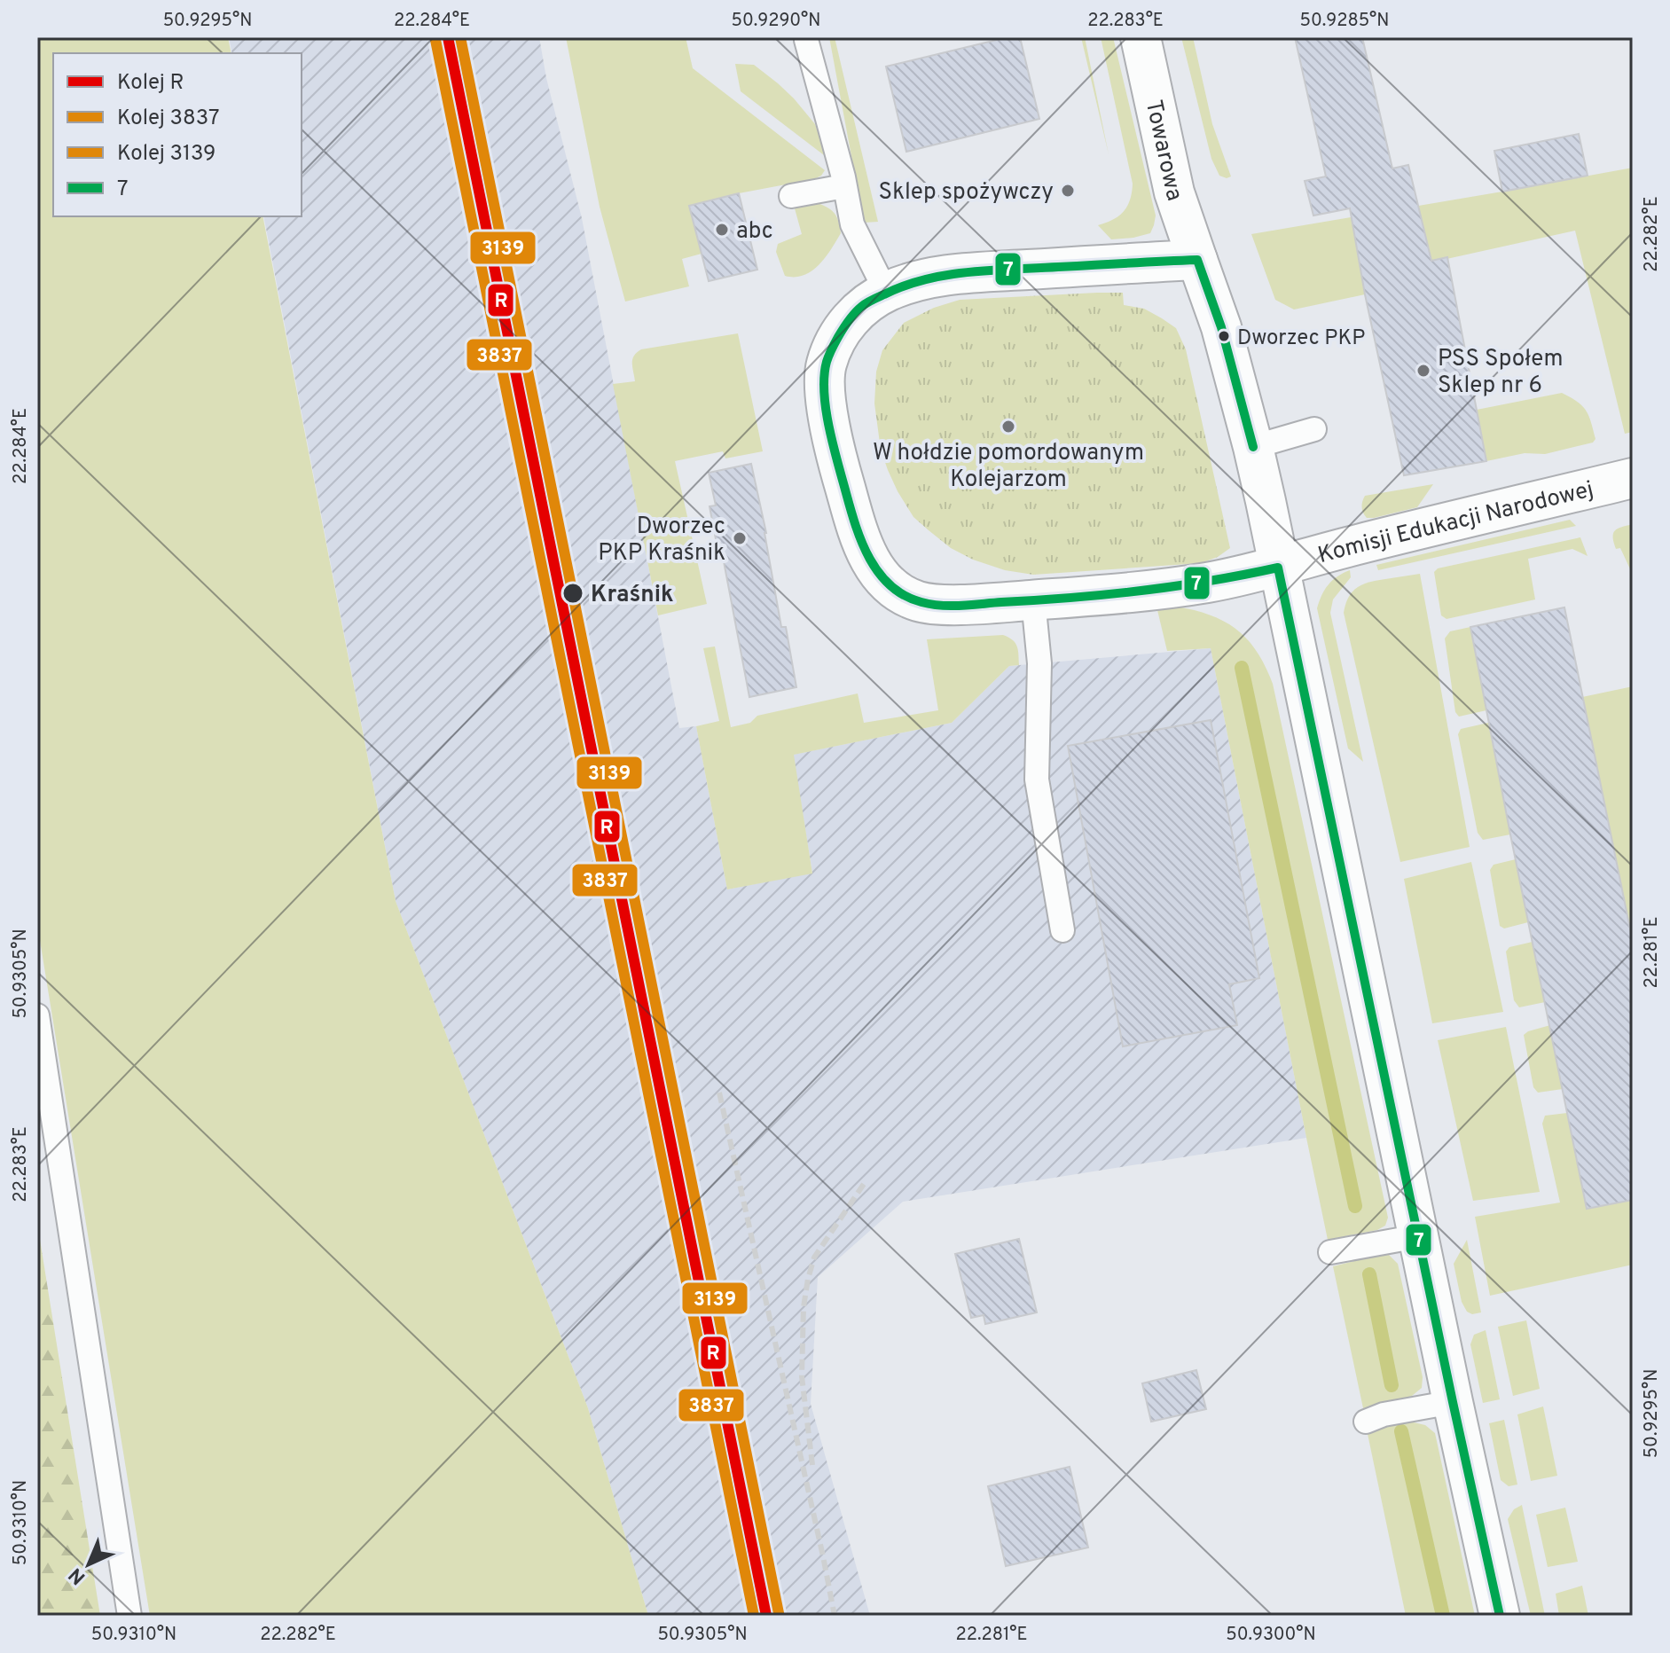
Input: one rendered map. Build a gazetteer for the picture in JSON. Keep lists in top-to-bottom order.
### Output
{
  "streets": {
    "street": ["Towarowa", "Komisji Edukacji Narodowej"]
  },
  "crossings": [
    ["Towarowa", "Komisji Edukacji Narodowej"]
  ],
  "places": [
    "Sklep spożywczy",
    "abc",
    "Dworzec PKP",
    "PSS Społem Sklep nr 6",
    "W hołdzie pomordowanym Kolejarzom",
    "Dworzec PKP Kraśnik",
    "Kraśnik"
  ],
  "lines": [
    "rail line R",
    "rail line 3139",
    "rail line 3837",
    "transit line 7"
  ],
  "legend": [
    "Kolej R",
    "Kolej 3837",
    "Kolej 3139",
    "7"
  ],
  "north": "bottom left",
  "coordinates": [
    "50.9295°N",
    "22.284°E",
    "50.9290°N",
    "22.283°E",
    "50.9285°N",
    "22.282°E",
    "22.281°E",
    "50.9305°N",
    "50.9310°N",
    "50.9300°N"
  ]
}
